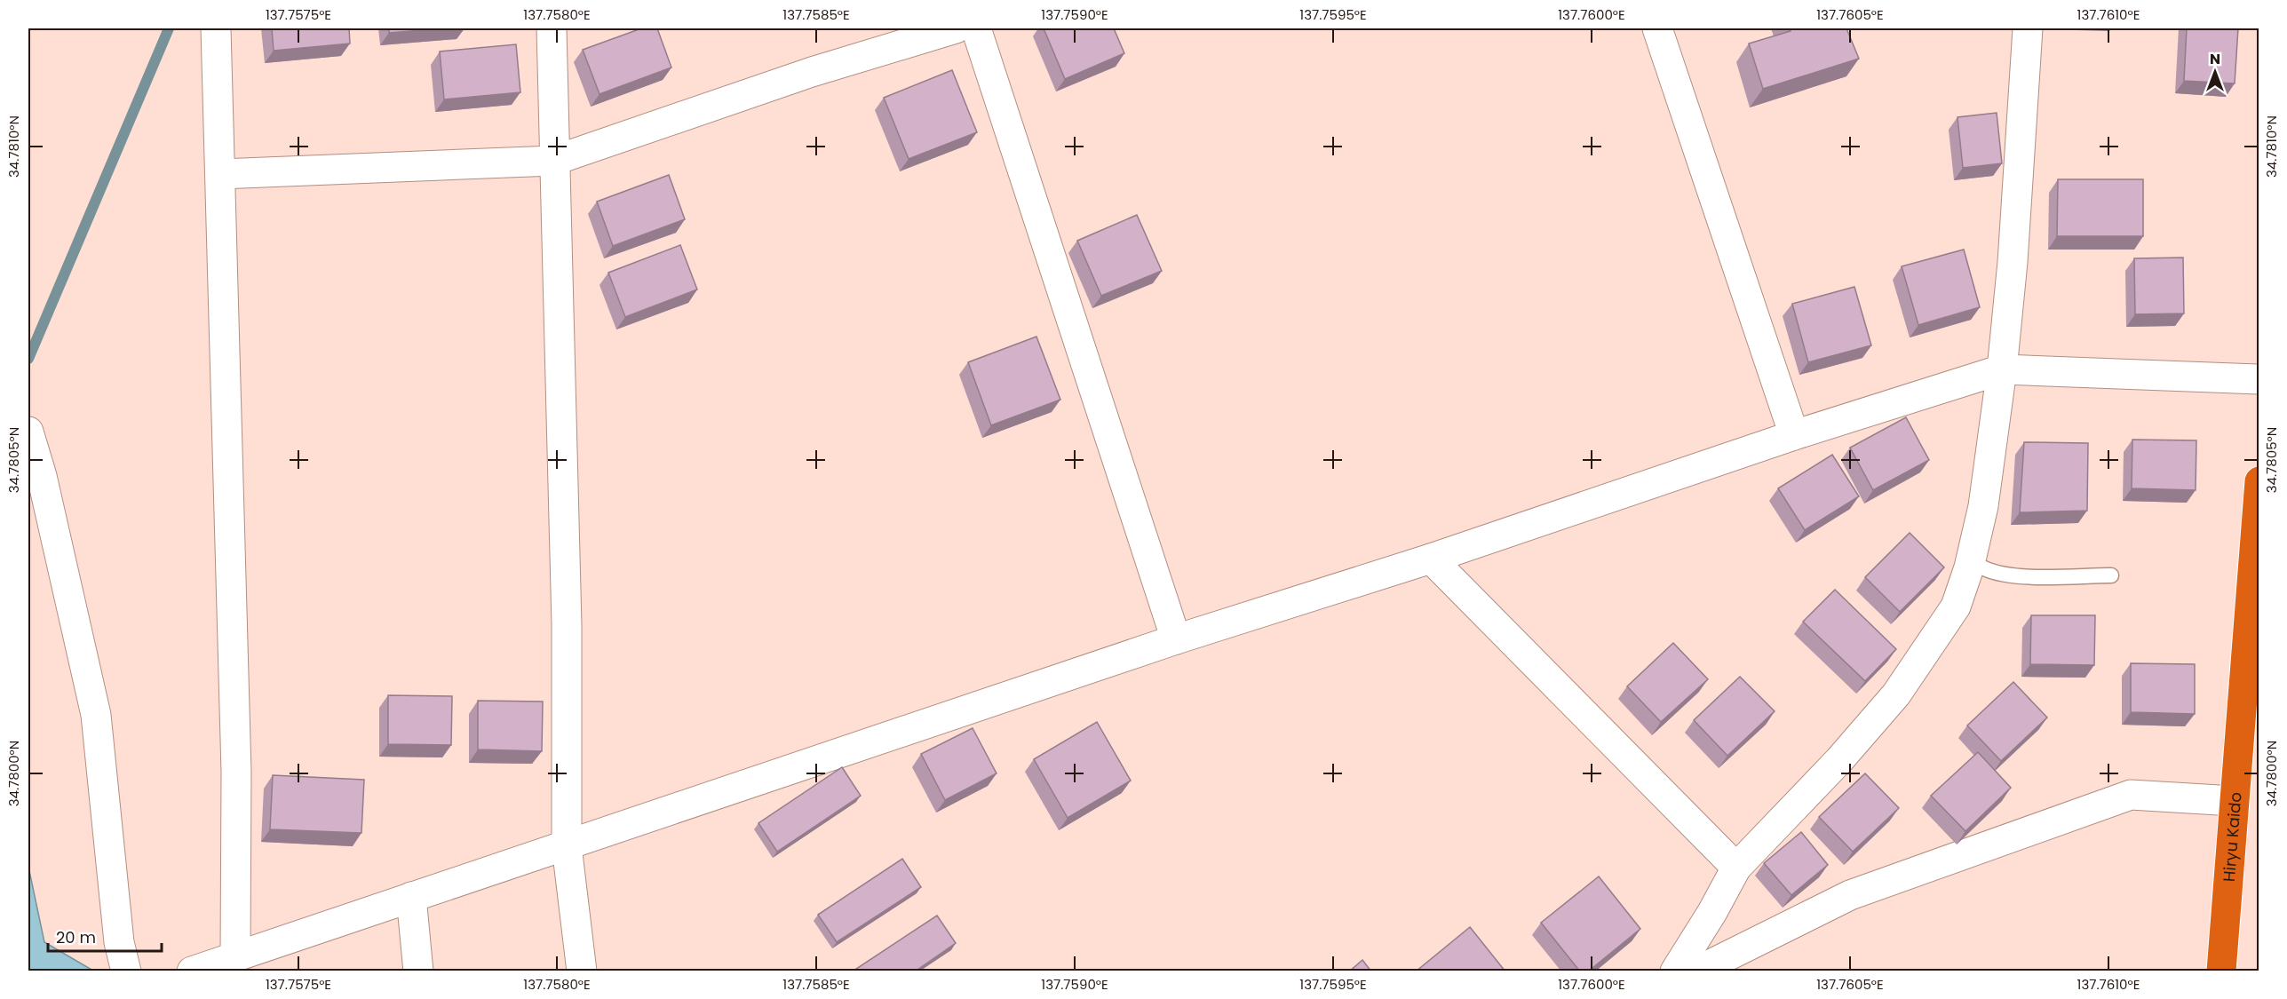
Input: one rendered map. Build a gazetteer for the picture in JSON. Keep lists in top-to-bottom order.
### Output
{
  "streets": {
    "highway": ["Hiryu Kaido"]
  },
  "scale_bar": "20 m",
  "north": "top",
  "coordinates": [
    "137.7575°E",
    "137.7580°E",
    "137.7585°E",
    "137.7590°E",
    "137.7595°E",
    "137.7600°E",
    "137.7605°E",
    "137.7610°E",
    "34.7810°N",
    "34.7805°N",
    "34.7800°N"
  ]
}
